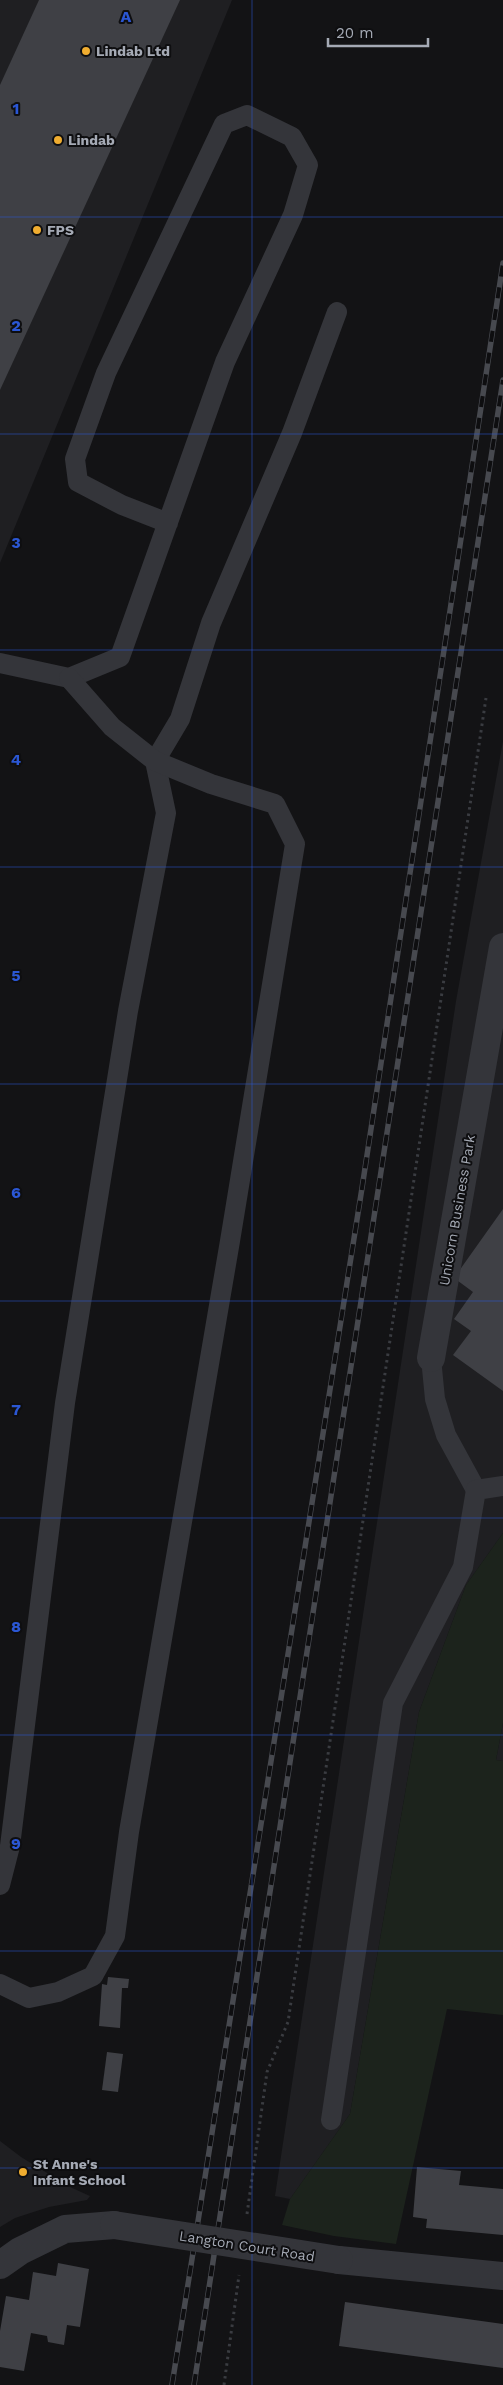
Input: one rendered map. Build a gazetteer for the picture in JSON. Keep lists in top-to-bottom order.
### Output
{
  "streets": {
    "street": ["Unicorn Business Park", "Langton Court Road"]
  },
  "places": [
    "Lindab Ltd",
    "Lindab",
    "FPS",
    "St Anne's Infant School"
  ],
  "scale_bar": "20 m",
  "grid": {
    "columns": ["A"],
    "rows": [
      "1",
      "2",
      "3",
      "4",
      "5",
      "6",
      "7",
      "8",
      "9"
    ]
  }
}
